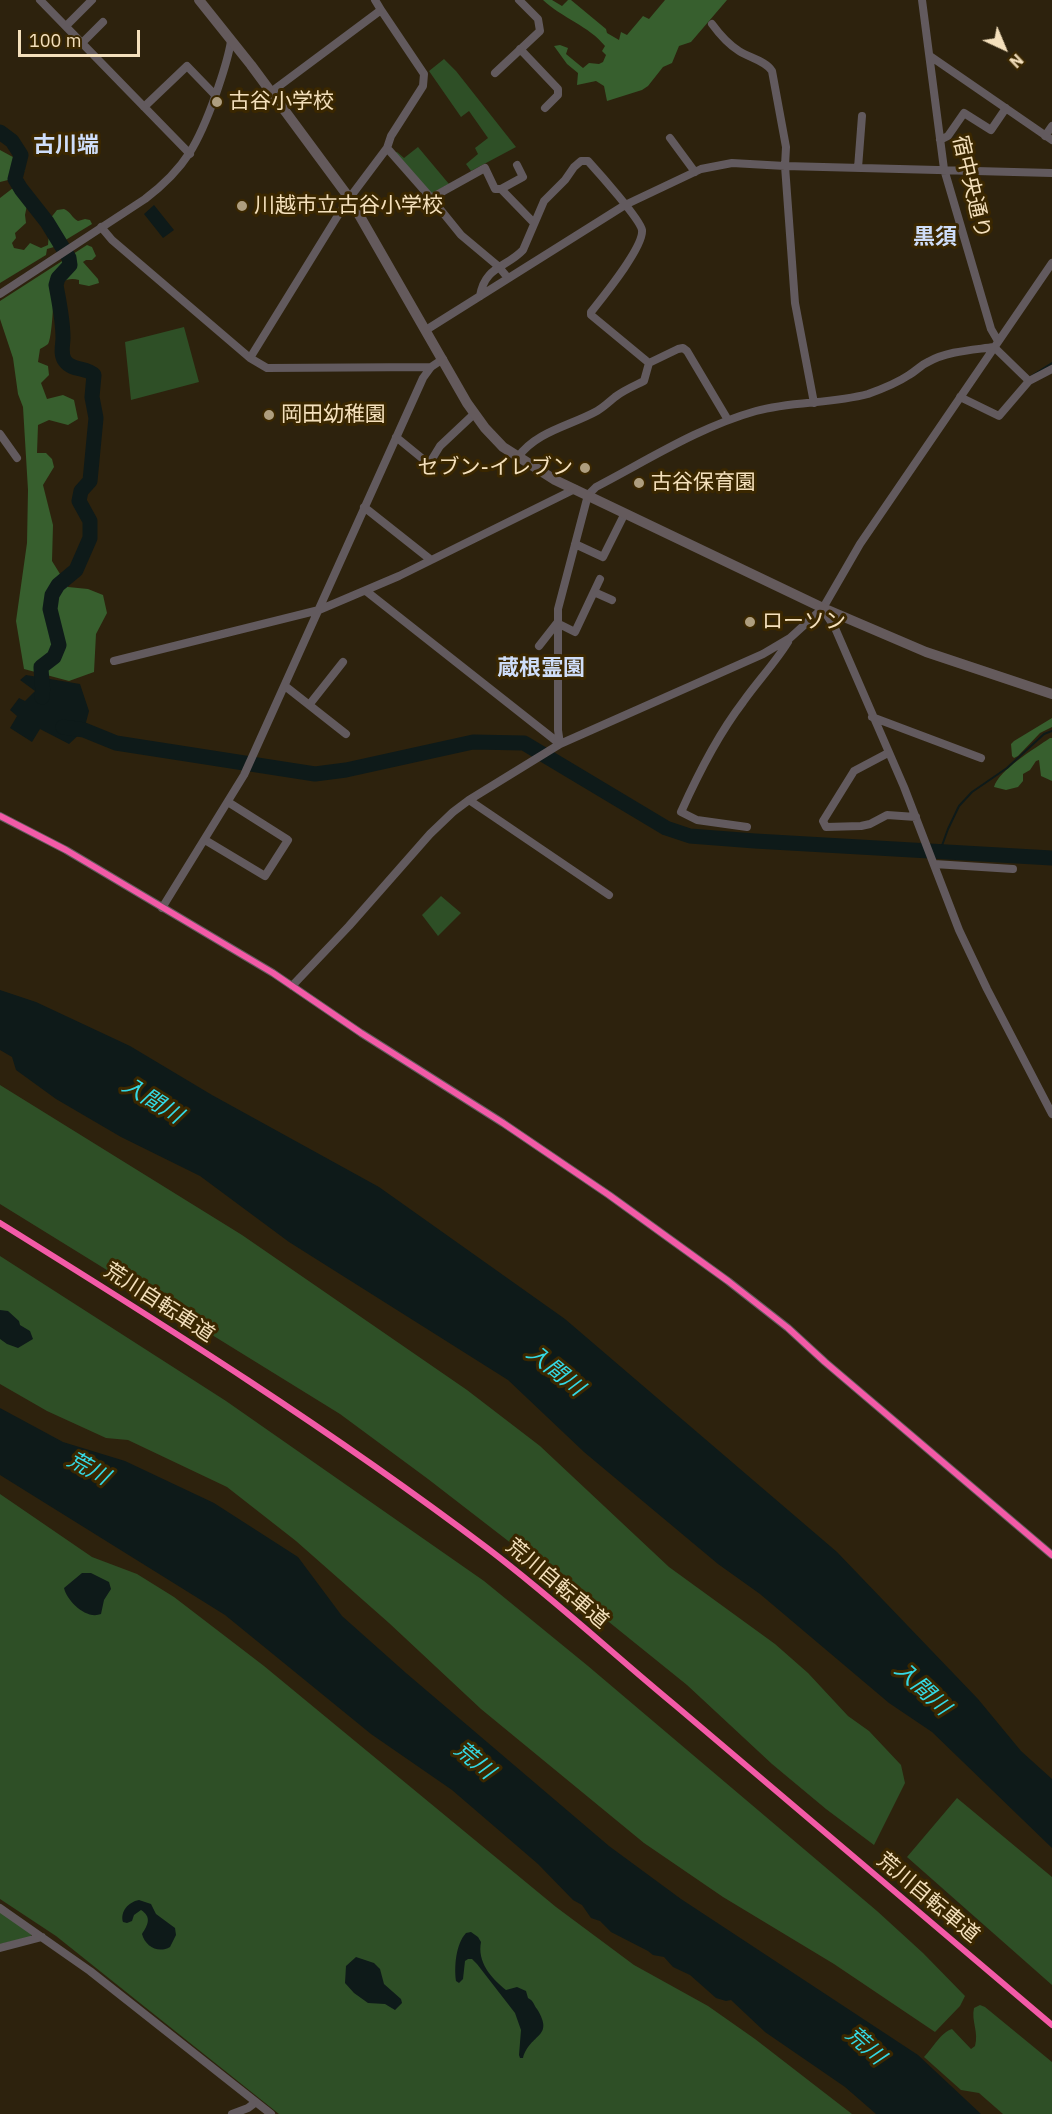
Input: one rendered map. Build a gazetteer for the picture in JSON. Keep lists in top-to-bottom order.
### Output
{
  "streets": {
    "street": ["宿中央通り"],
    "cycle path": ["荒川自転車道"]
  },
  "districts": ["古川端", "黒須", "蔵根霊園"],
  "water": ["入間川", "荒川"],
  "places": [
    "古谷小学校",
    "川越市立古谷小学校",
    "岡田幼稚園",
    "セブン-イレブン",
    "古谷保育園",
    "ローソン"
  ],
  "scale_bar": "100 m",
  "north": "bottom right"
}
